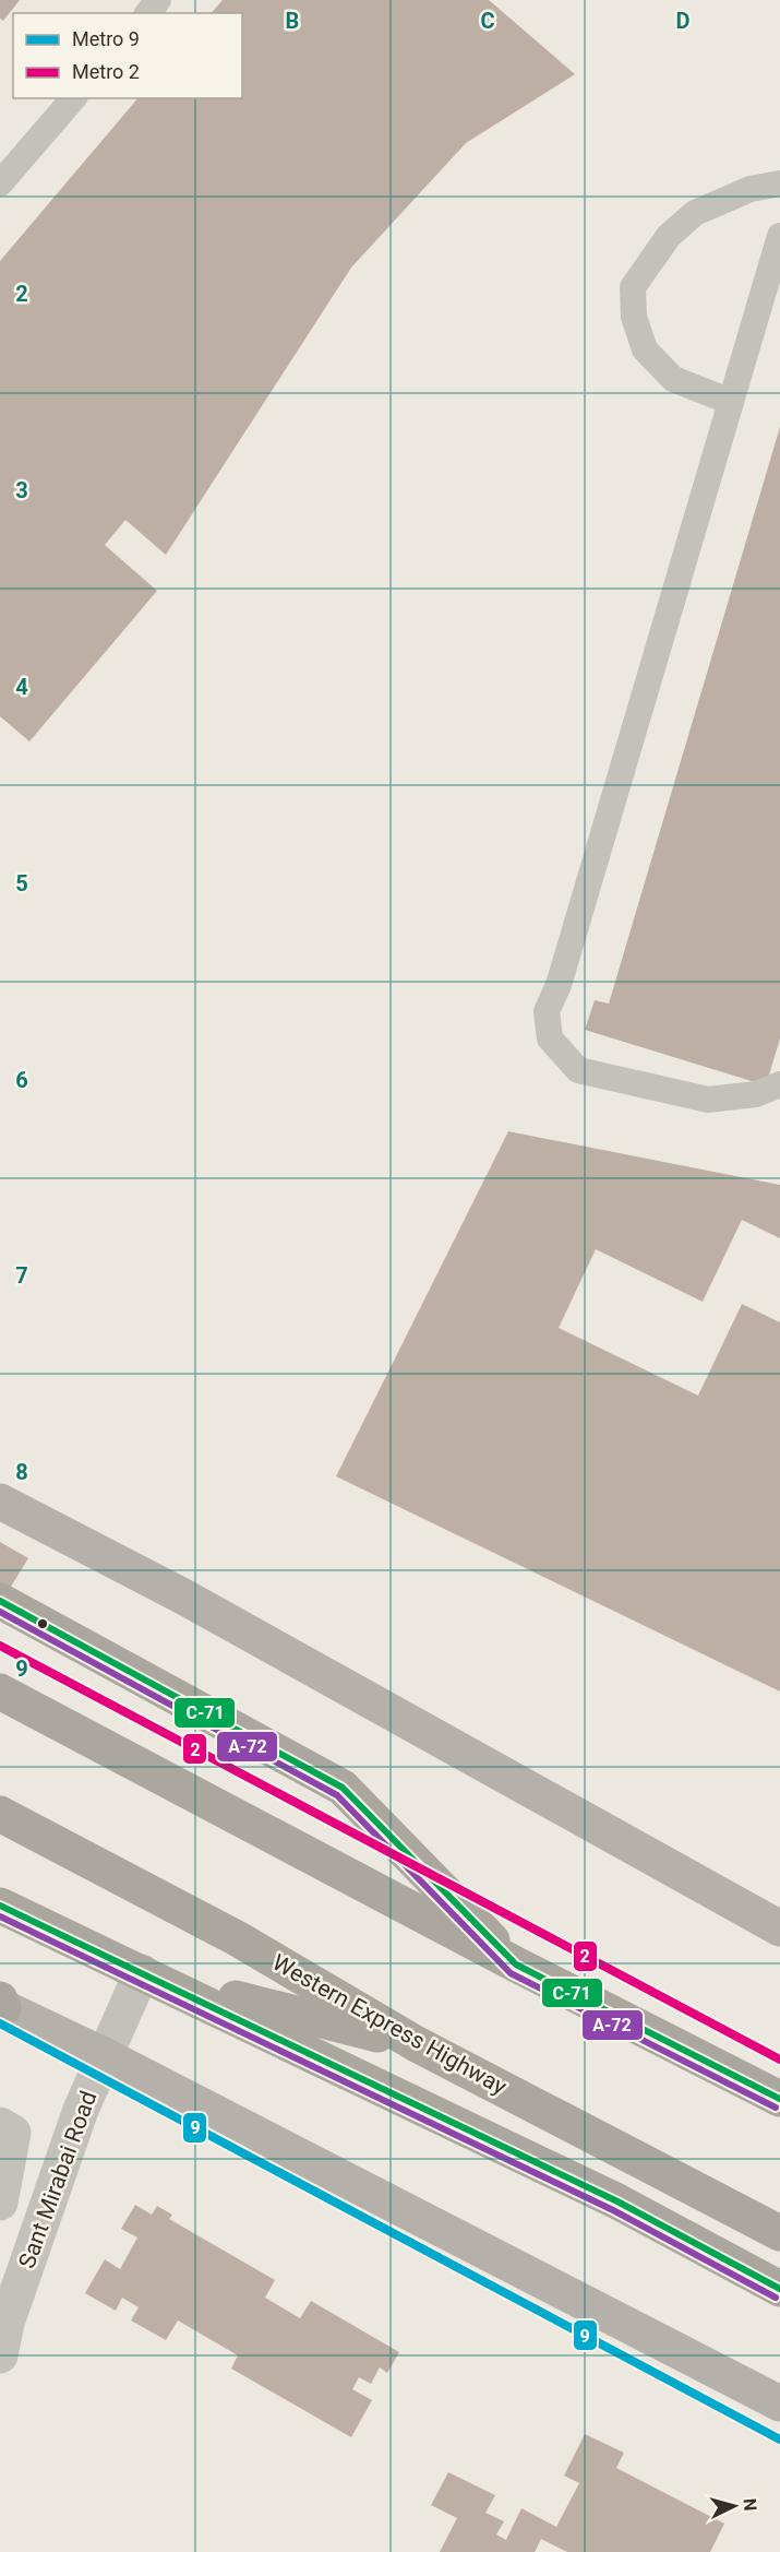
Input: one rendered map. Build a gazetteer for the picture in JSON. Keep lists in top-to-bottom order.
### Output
{
  "streets": {
    "highway": ["Western Express Highway"],
    "street": ["Sant Mirabai Road"]
  },
  "lines": [
    "transit line C-71",
    "transit line A-72",
    "metro line 2",
    "metro line 9"
  ],
  "legend": ["Metro 9", "Metro 2"],
  "north": "right",
  "grid": {
    "columns": ["B", "C", "D"],
    "rows": [
      "2",
      "3",
      "4",
      "5",
      "6",
      "7",
      "8",
      "9"
    ]
  }
}
